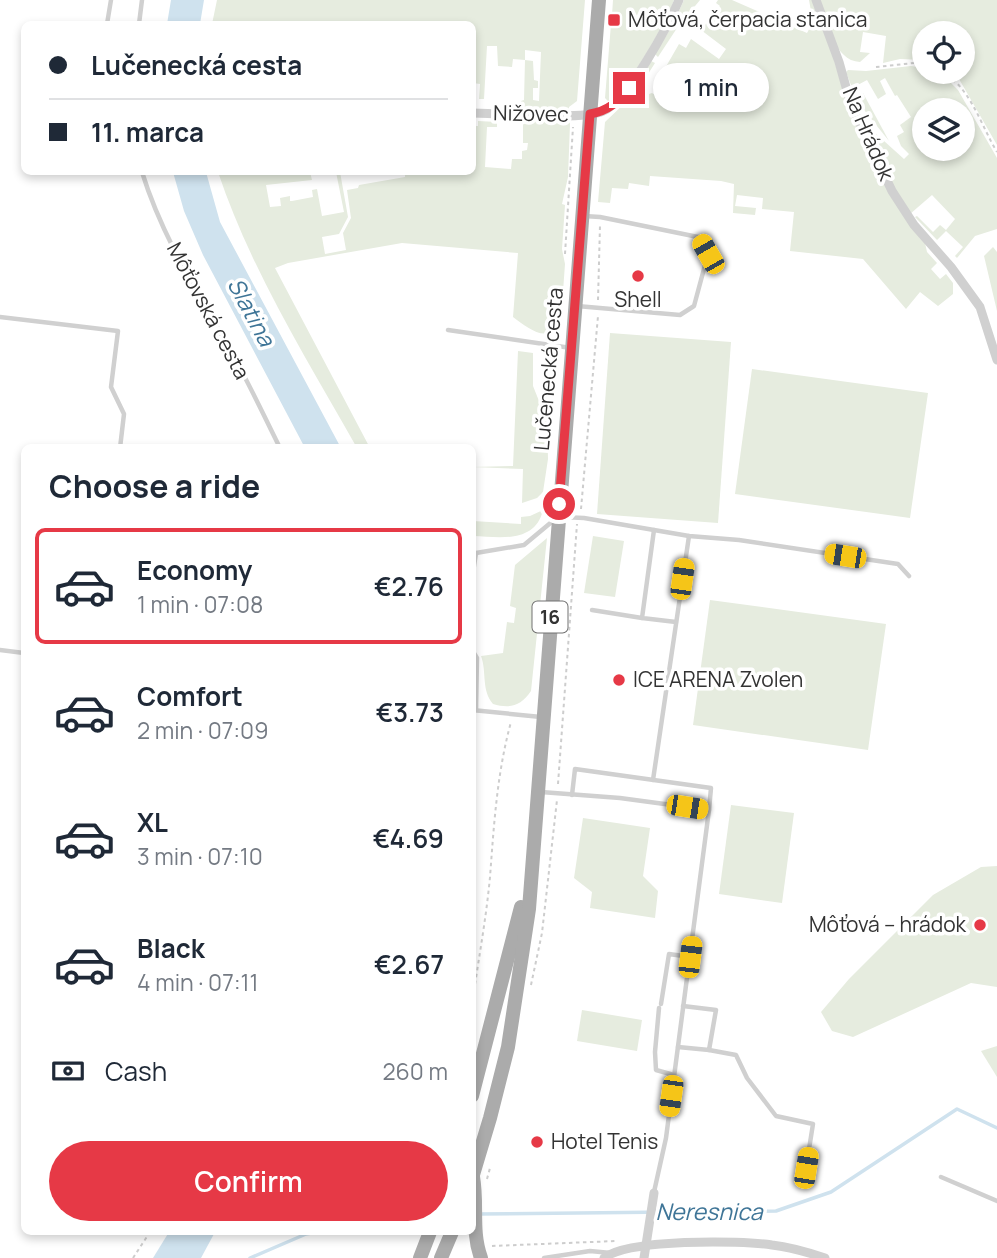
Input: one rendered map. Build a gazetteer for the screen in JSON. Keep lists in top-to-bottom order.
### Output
{
  "streets": {
    "main road": ["Lučenecká cesta", "16"],
    "street": ["Nižovec", "Na Hrádok"],
    "lane": ["Môťovská cesta"]
  },
  "crossings": [
    ["Nižovec", "Lučenecká cesta"]
  ],
  "water": ["Slatina", "Neresnica"],
  "places": {
    "transit": ["Môťová, čerpacia stanica"],
    "other": [
      "Shell",
      "ICE ARENA Zvolen",
      "Môťová – hrádok",
      "Hotel Tenis"
    ]
  },
  "page": {
    "banner": ["Lučenecká cesta", "11. marca"],
    "bubble": "1 min",
    "heading": "Choose a ride",
    "list": [
      {
        "name": "Economy",
        "note": "1 min · 07:08",
        "value": "€2.76"
      },
      {
        "name": "Comfort",
        "note": "2 min · 07:09",
        "value": "€3.73"
      },
      {
        "name": "XL",
        "note": "3 min · 07:10",
        "value": "€4.69"
      },
      {
        "name": "Black",
        "note": "4 min · 07:11",
        "value": "€2.67"
      }
    ],
    "pay": ["Cash", "260 m"],
    "buttons": "Confirm"
  }
}
